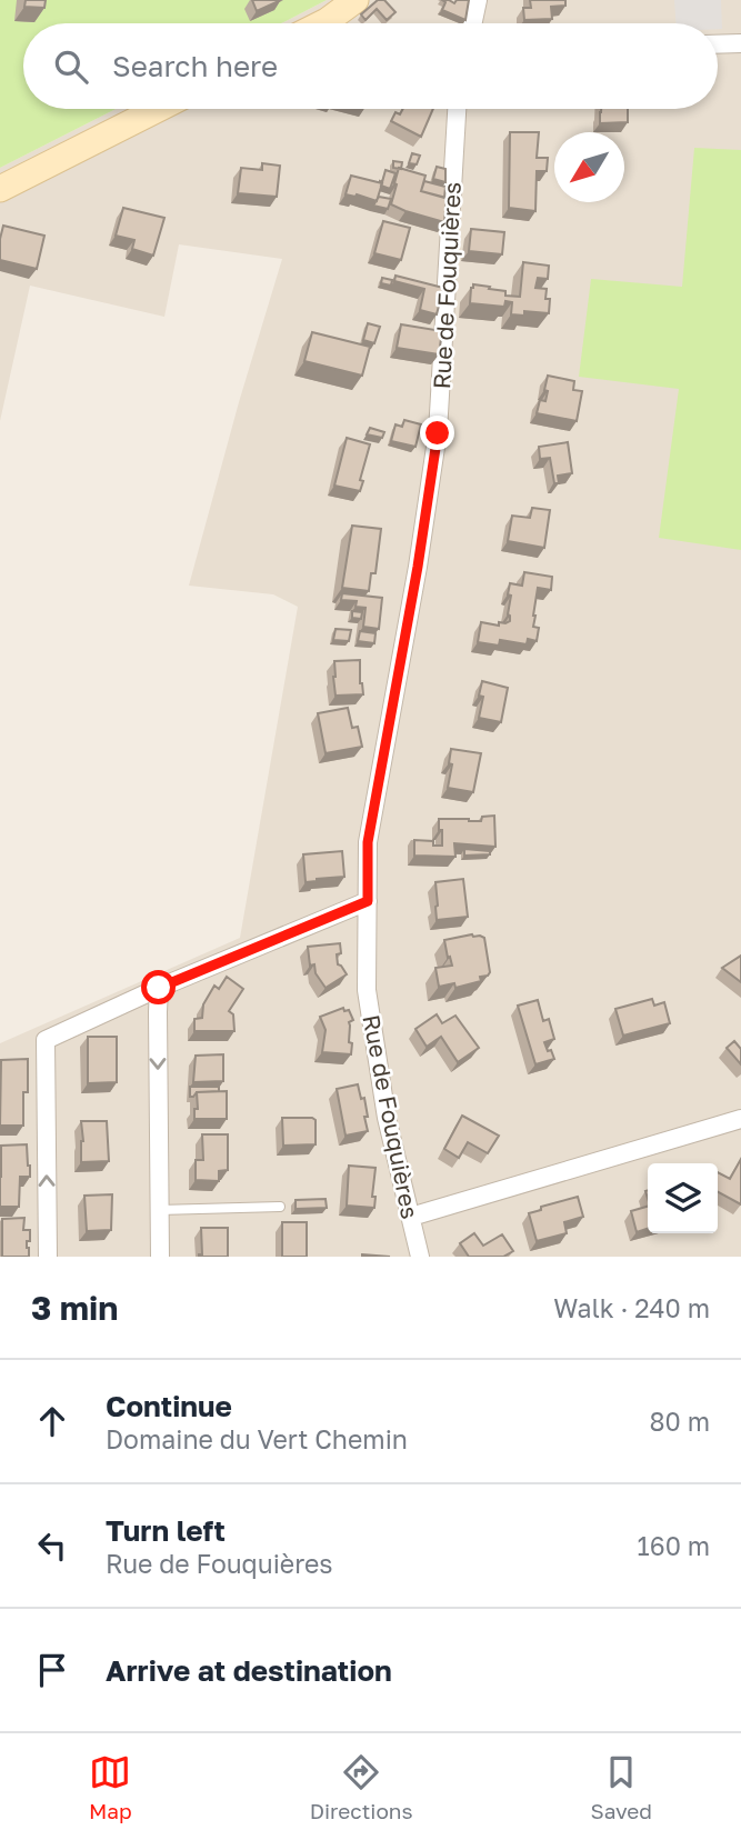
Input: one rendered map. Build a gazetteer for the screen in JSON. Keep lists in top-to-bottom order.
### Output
{
  "streets": {
    "street": ["Rue de Fouquières"]
  },
  "north": "bottom left",
  "page": {
    "search": "Search here",
    "heading": ["3 min", "Walk · 240 m"],
    "list": [
      ["Continue", "Domaine du Vert Chemin", "80 m"],
      ["Turn left", "Rue de Fouquières", "160 m"],
      "Arrive at destination"
    ],
    "nav": ["Map", "Directions", "Saved"]
  }
}
